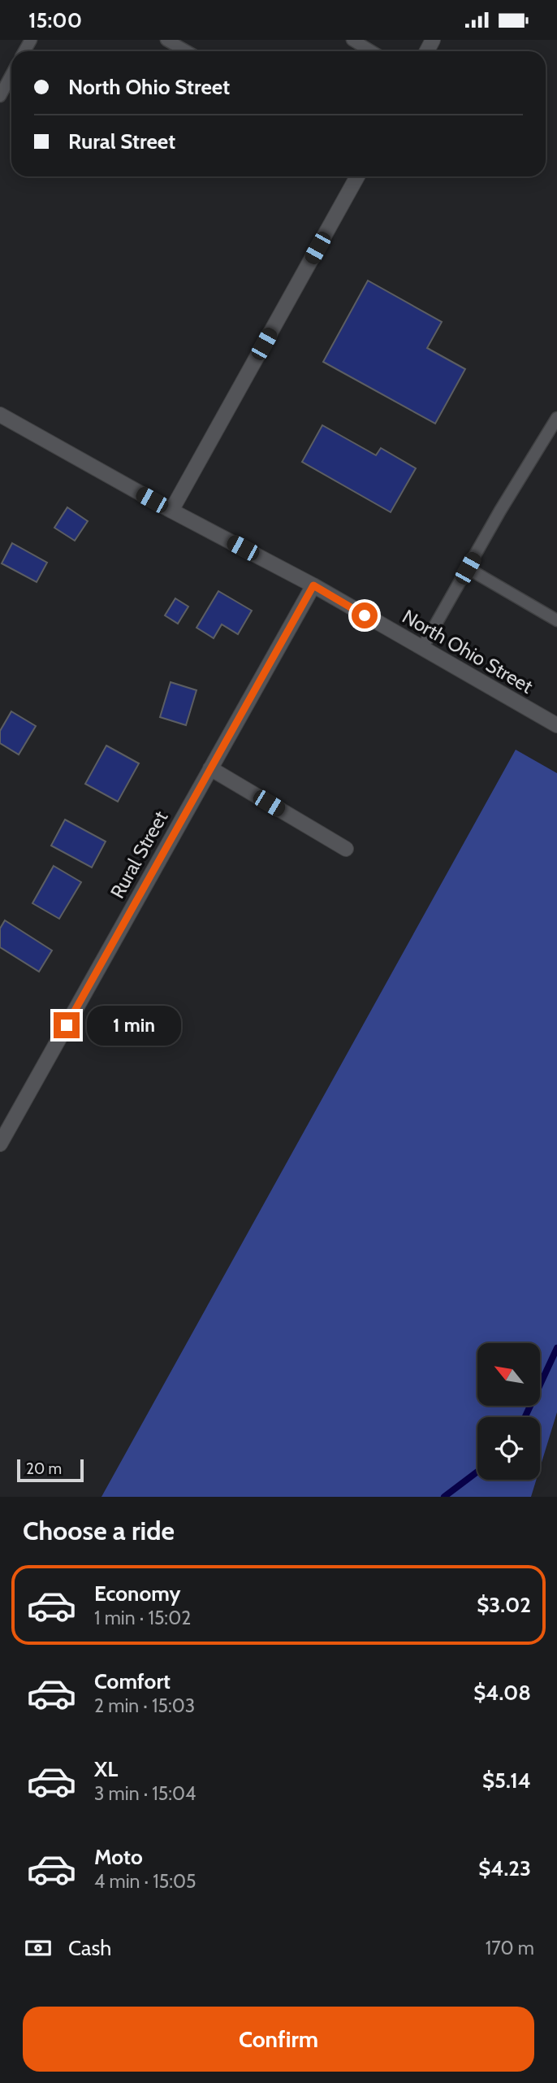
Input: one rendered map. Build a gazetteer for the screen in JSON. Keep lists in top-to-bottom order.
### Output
{
  "streets": {
    "street": ["North Ohio Street", "Rural Street"]
  },
  "crossings": [
    ["North Ohio Street", "Rural Street"]
  ],
  "scale_bar": "20 m",
  "north": "top left",
  "page": {
    "status": "15:00",
    "banner": ["North Ohio Street", "Rural Street"],
    "bubble": "1 min",
    "scale": "20 m",
    "heading": "Choose a ride",
    "list": [
      {
        "name": "Economy",
        "note": "1 min · 15:02",
        "value": "$3.02"
      },
      {
        "name": "Comfort",
        "note": "2 min · 15:03",
        "value": "$4.08"
      },
      {
        "name": "XL",
        "note": "3 min · 15:04",
        "value": "$5.14"
      },
      {
        "name": "Moto",
        "note": "4 min · 15:05",
        "value": "$4.23"
      }
    ],
    "pay": ["Cash", "170 m"],
    "buttons": "Confirm"
  }
}
